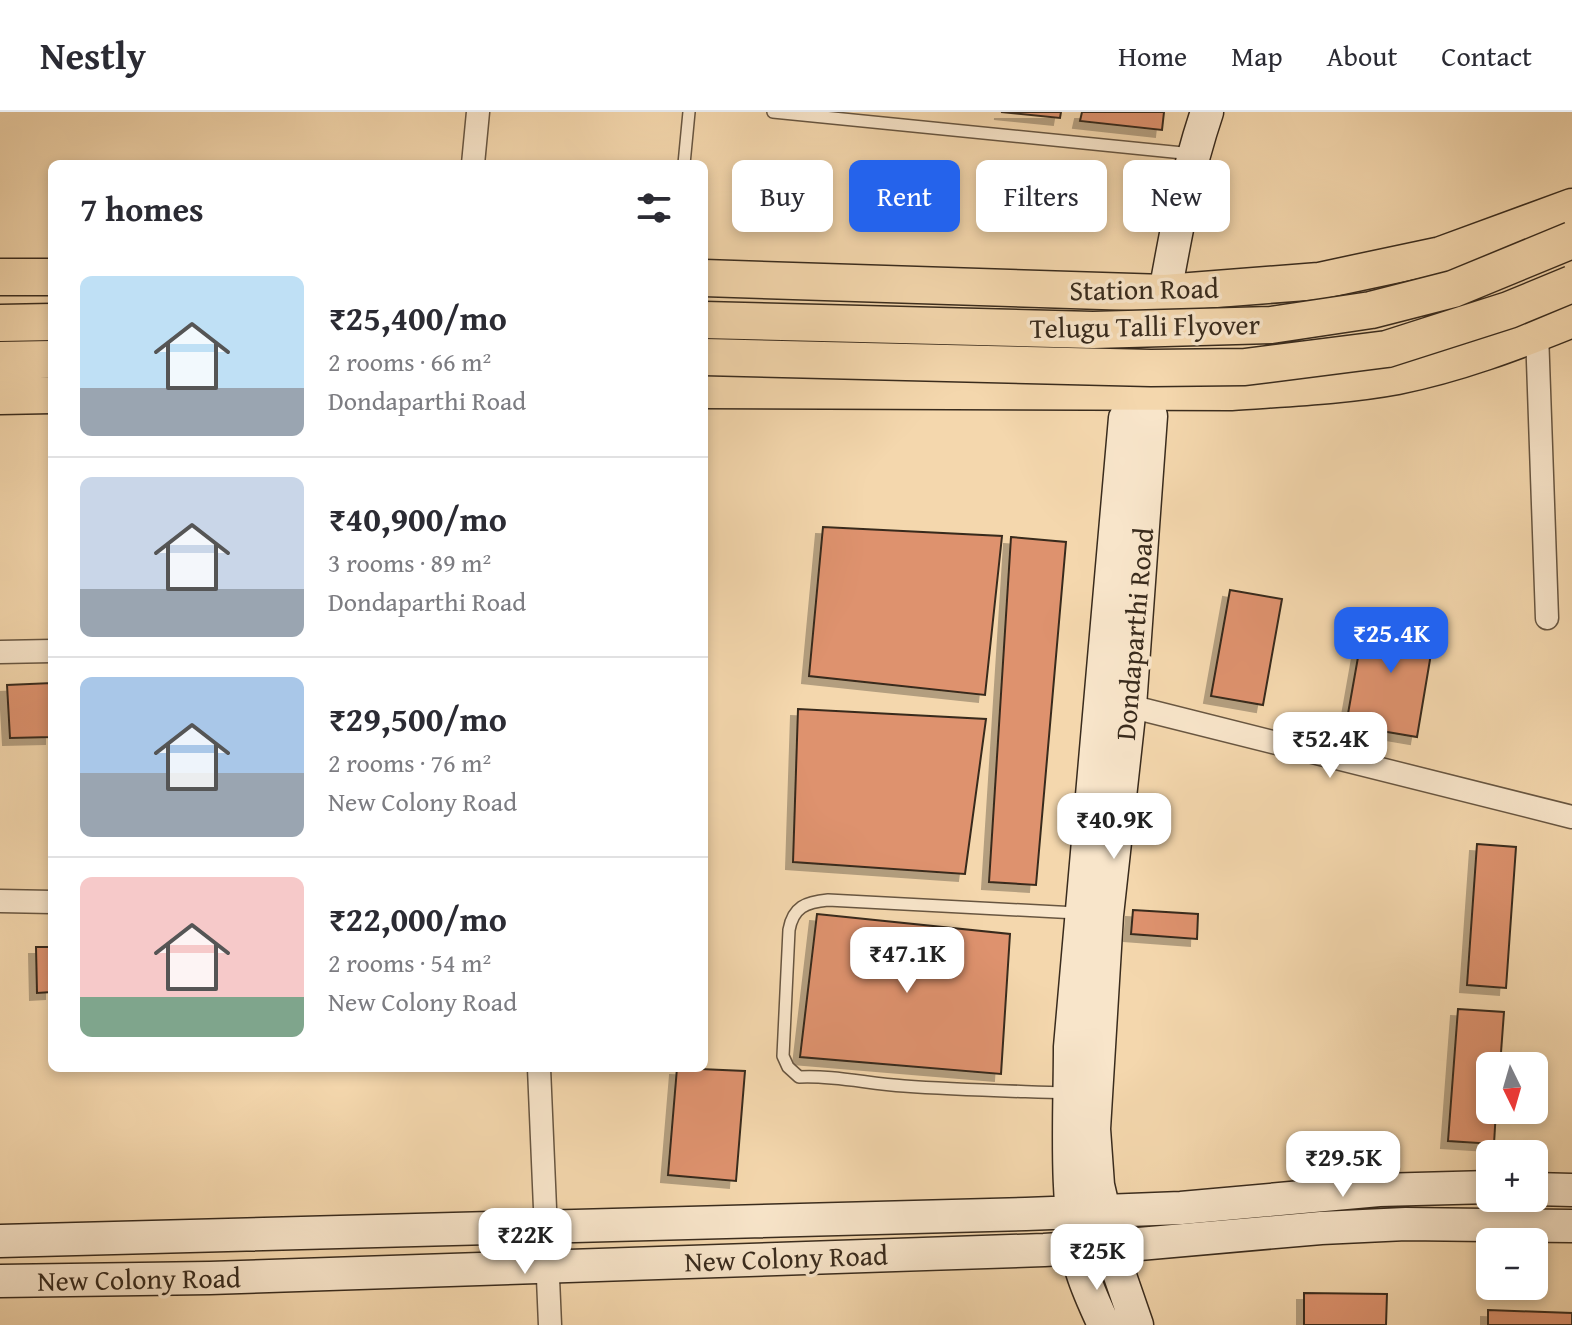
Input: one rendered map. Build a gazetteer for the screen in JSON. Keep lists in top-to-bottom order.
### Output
{
  "streets": {
    "main road": [
      "Station Road",
      "Telugu Talli Flyover",
      "Dondaparthi Road",
      "New Colony Road"
    ]
  },
  "crossings": [
    ["Dondaparthi Road", "New Colony Road"]
  ],
  "north": "bottom",
  "page": {
    "header": "Nestly",
    "nav": [
      "Home",
      "Map",
      "About",
      "Contact"
    ],
    "chip": [
      "Buy",
      "Rent",
      "Filters",
      "New"
    ],
    "heading": "7 homes",
    "list": [
      {
        "name": "₹25,400/mo",
        "note": "2 rooms · 66 m² · Dondaparthi Road"
      },
      {
        "name": "₹40,900/mo",
        "note": "3 rooms · 89 m² · Dondaparthi Road"
      },
      {
        "name": "₹29,500/mo",
        "note": "2 rooms · 76 m² · New Colony Road"
      },
      {
        "name": "₹22,000/mo",
        "note": "2 rooms · 54 m² · New Colony Road"
      }
    ],
    "price": [
      "₹25.4K",
      "₹52.4K",
      "₹40.9K",
      "₹47.1K",
      "₹29.5K",
      "₹22K",
      "₹25K"
    ],
    "map_buttons": ["+", "−"]
  }
}
